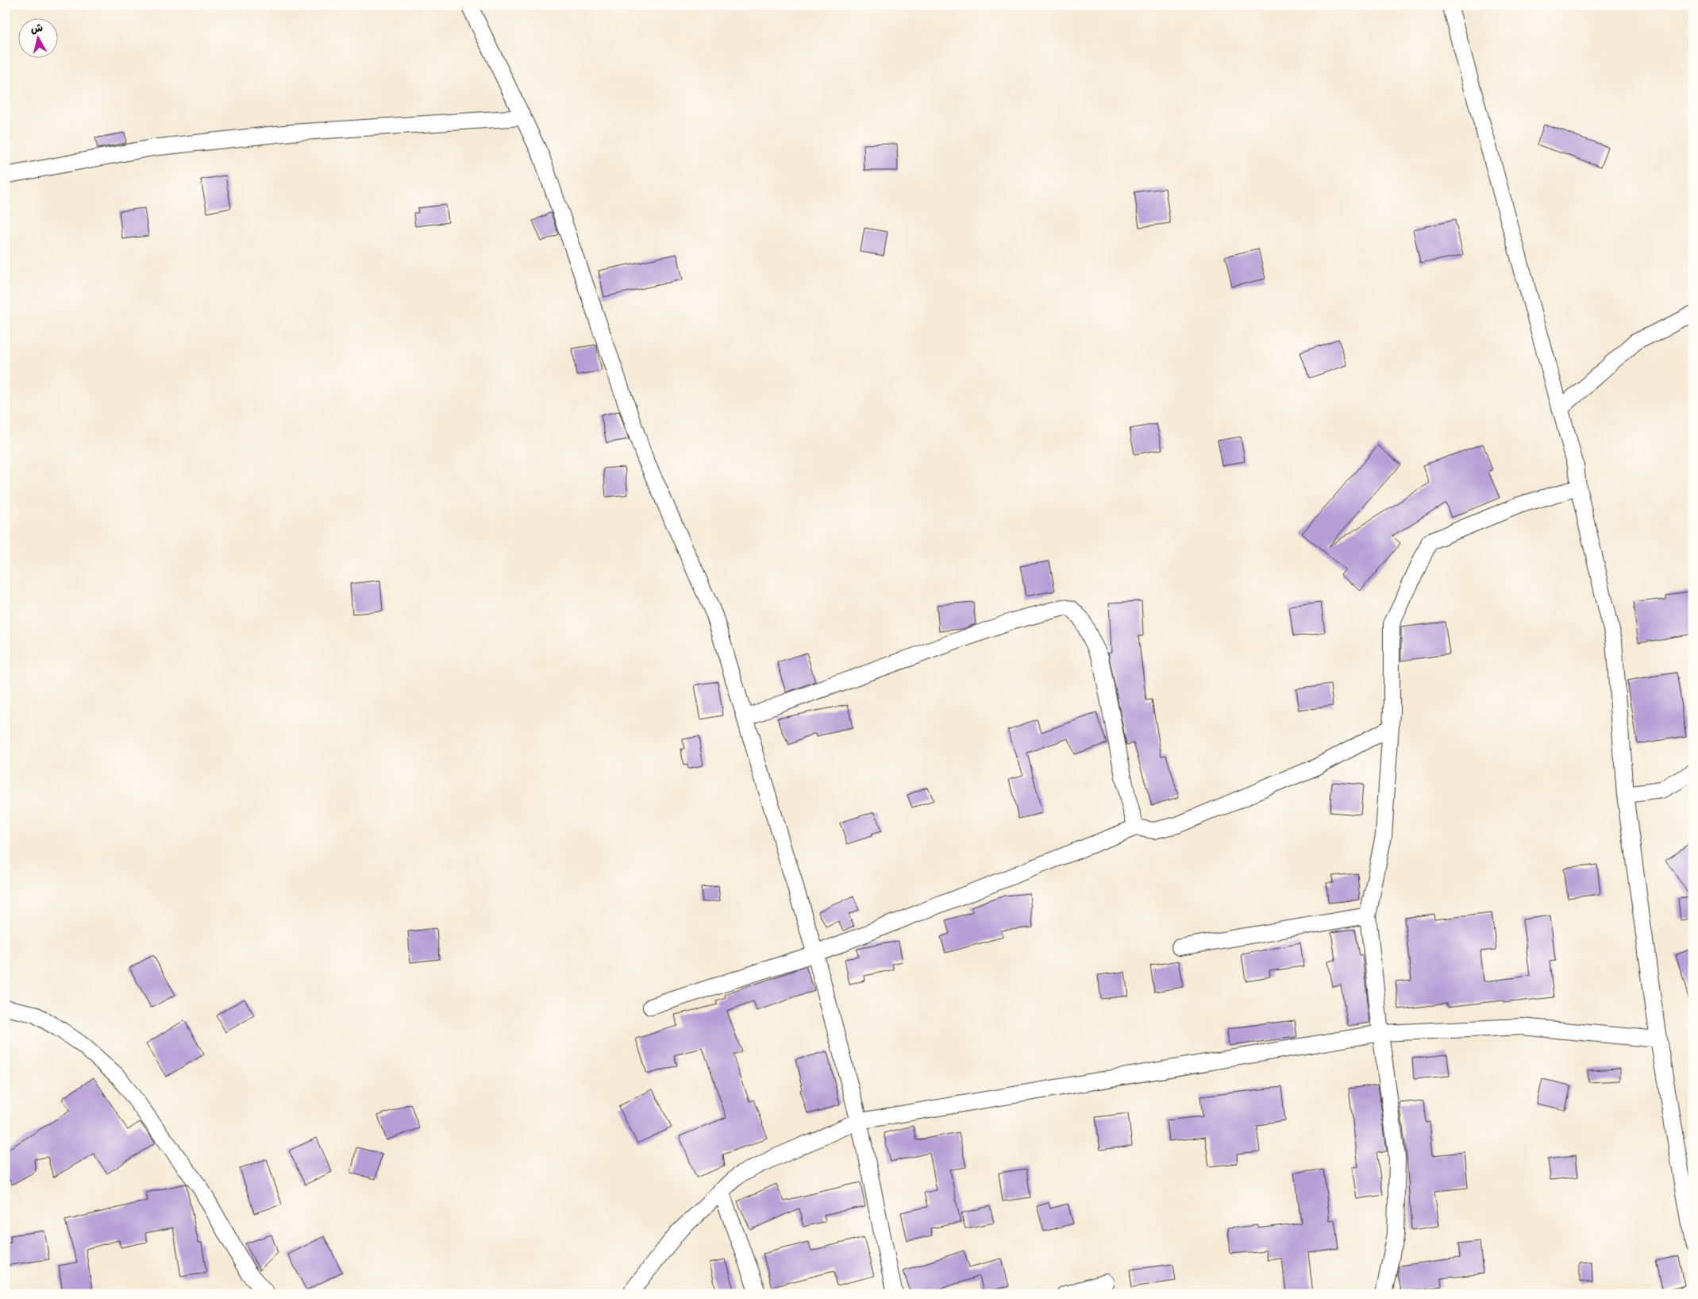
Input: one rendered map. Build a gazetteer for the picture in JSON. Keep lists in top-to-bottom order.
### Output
{
  "north": "top"
}
